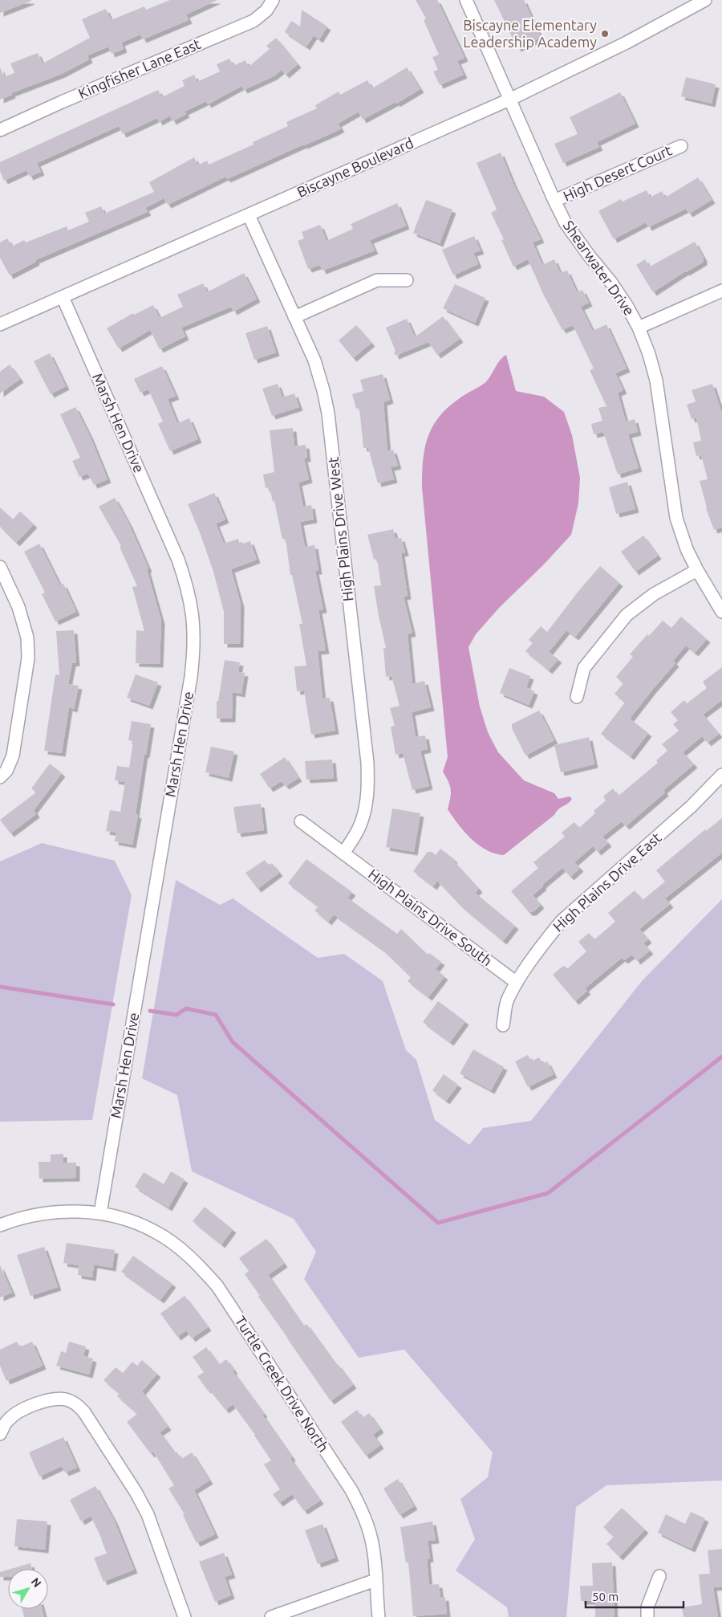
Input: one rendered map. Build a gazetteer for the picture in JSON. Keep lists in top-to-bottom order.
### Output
{
  "streets": {
    "street": [
      "Kingfisher Lane East",
      "Biscayne Boulevard",
      "High Desert Court",
      "Shearwater Drive",
      "Marsh Hen Drive",
      "High Plains Drive West",
      "High Plains Drive East",
      "High Plains Drive South",
      "Turtle Creek Drive North"
    ]
  },
  "crossings": [
    ["Biscayne Boulevard", "Shearwater Drive"],
    ["Biscayne Boulevard", "Marsh Hen Drive"],
    ["Biscayne Boulevard", "High Plains Drive West"],
    ["High Desert Court", "Shearwater Drive"],
    ["Marsh Hen Drive", "Turtle Creek Drive North"],
    ["High Plains Drive West", "High Plains Drive South"],
    ["High Plains Drive East", "High Plains Drive South"]
  ],
  "places": ["Biscayne Elementary Leadership Academy"],
  "scale_bar": "50 m",
  "north": "top right"
}
